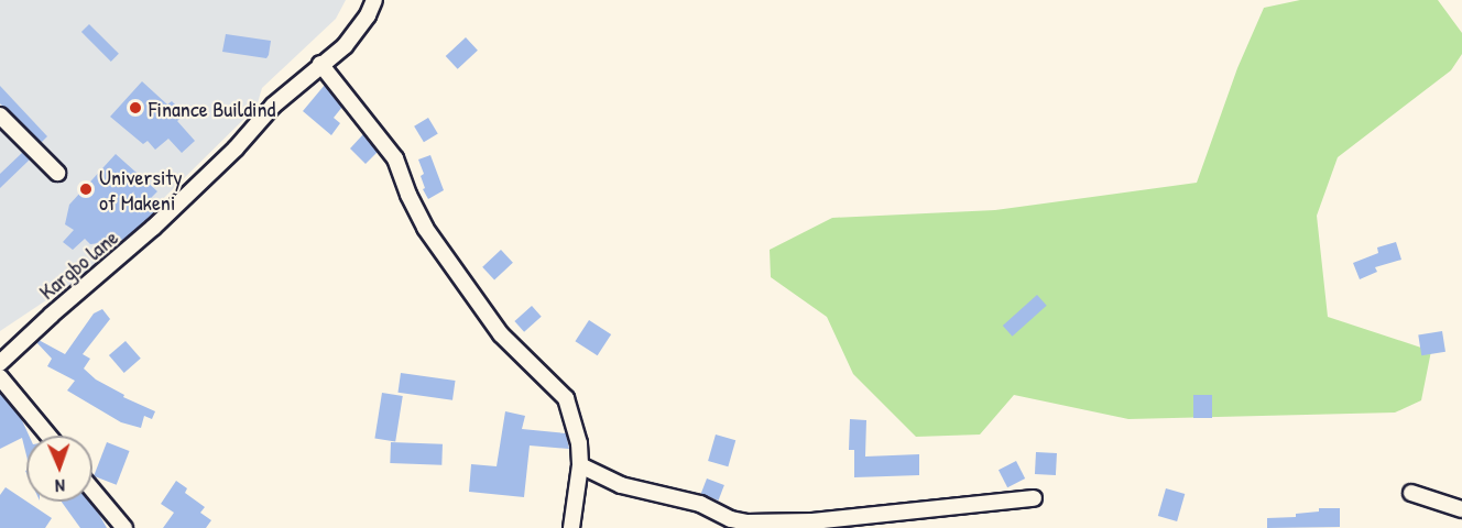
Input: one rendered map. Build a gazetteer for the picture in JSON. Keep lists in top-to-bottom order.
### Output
{
  "streets": {
    "street": ["Kargbo lane"]
  },
  "places": ["Finance Buildind", "University of Makeni"],
  "north": "bottom"
}
